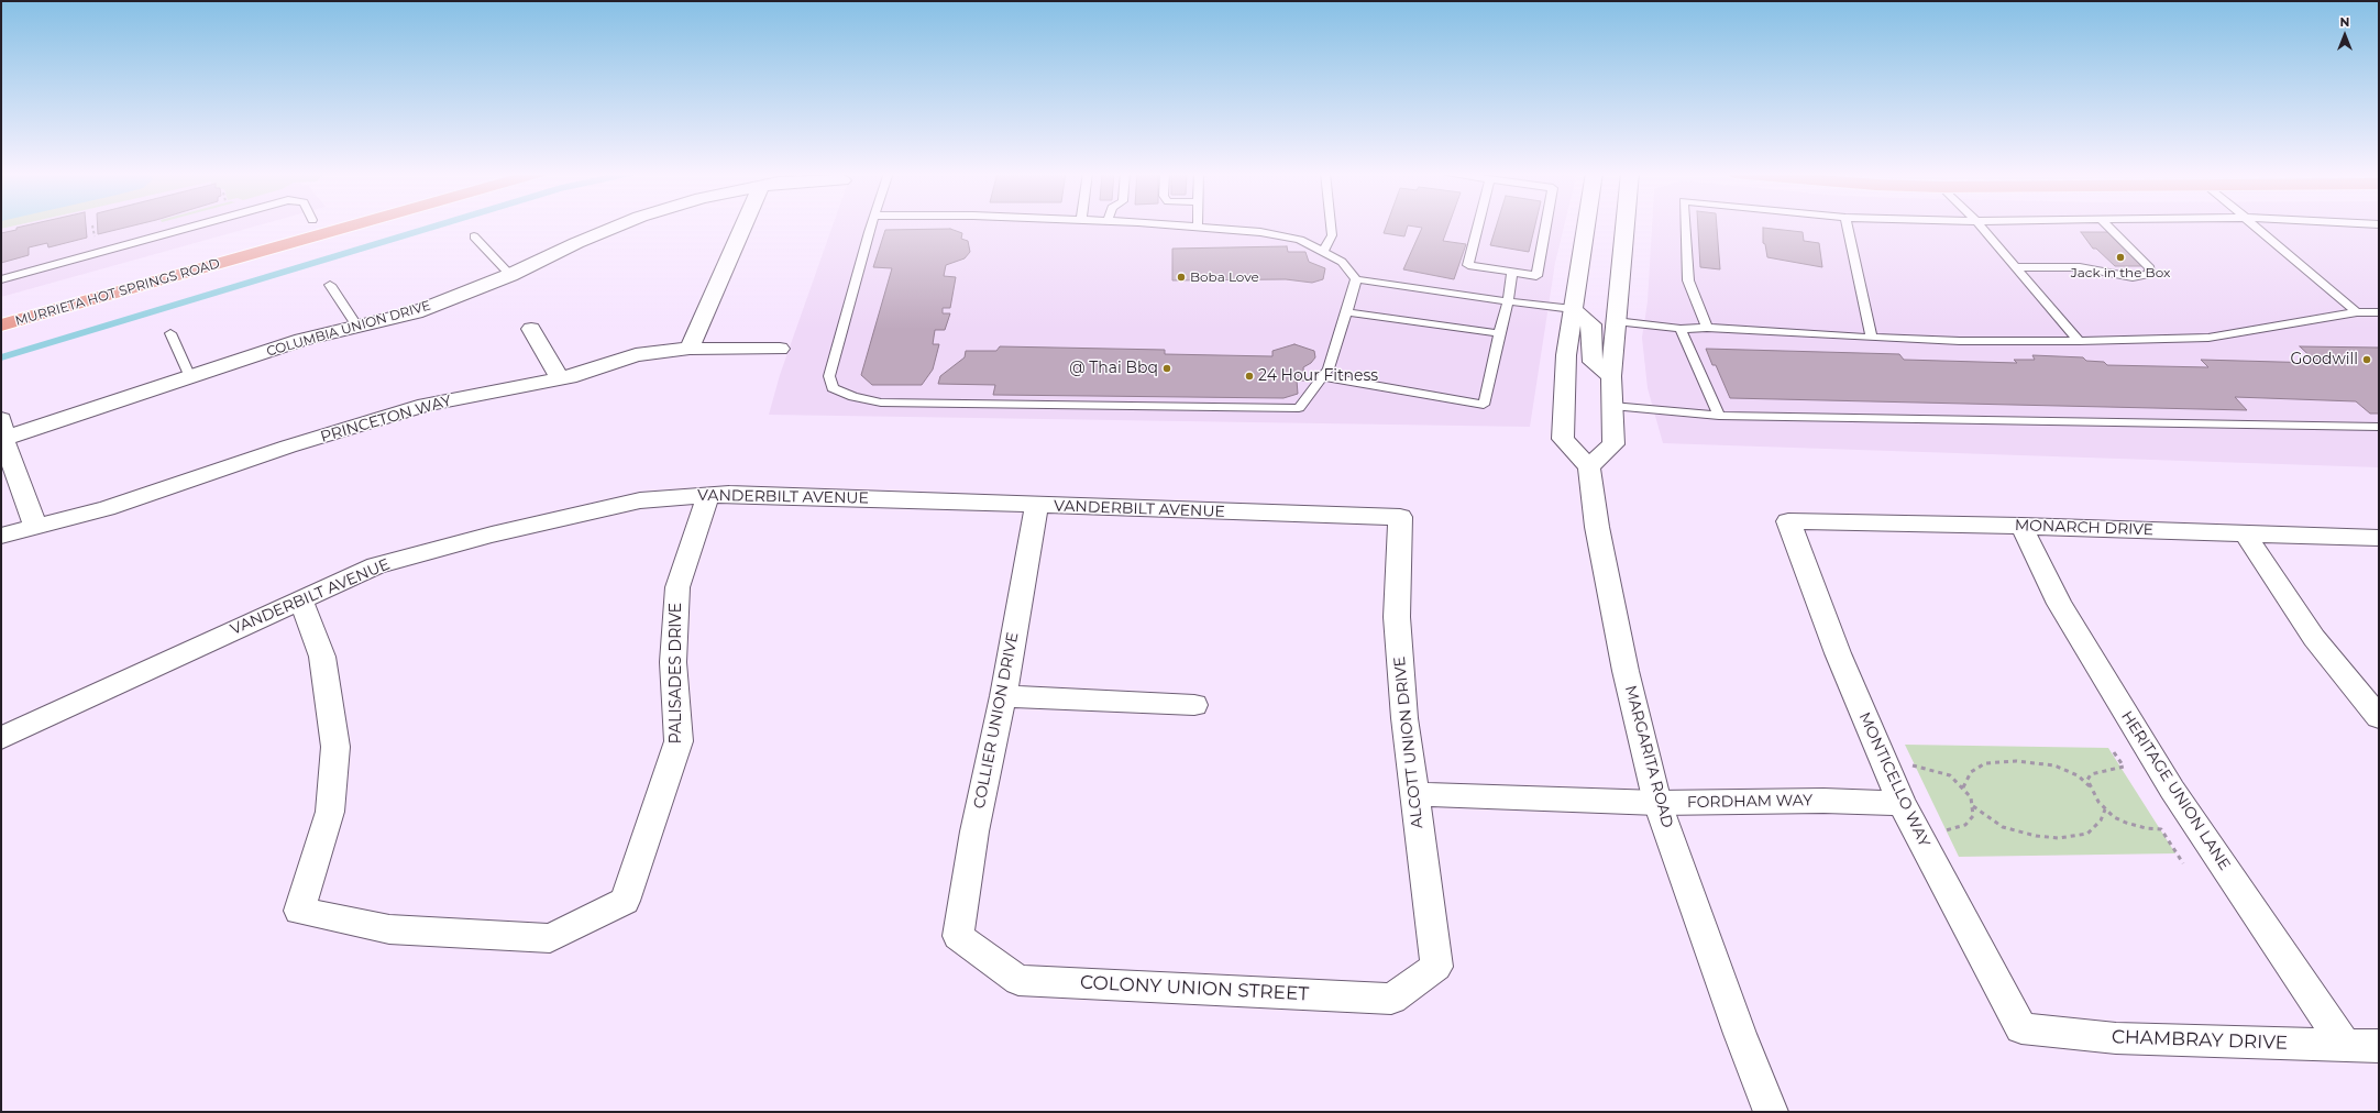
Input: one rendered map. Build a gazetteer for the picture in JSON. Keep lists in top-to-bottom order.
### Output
{
  "streets": {
    "main road": ["MURRIETA HOT SPRINGS ROAD"],
    "street": [
      "COLUMBIA UNION DRIVE",
      "PRINCETON WAY",
      "VANDERBILT AVENUE",
      "MONARCH DRIVE",
      "PALISADES DRIVE",
      "COLLIER UNION DRIVE",
      "ALCOTT UNION DRIVE",
      "MARGARITA ROAD",
      "MONTICELLO WAY",
      "HERITAGE UNION LANE",
      "FORDHAM WAY",
      "COLONY UNION STREET",
      "CHAMBRAY DRIVE"
    ]
  },
  "crossings": [
    ["VANDERBILT AVENUE", "PALISADES DRIVE"],
    ["VANDERBILT AVENUE", "COLLIER UNION DRIVE"],
    ["VANDERBILT AVENUE", "ALCOTT UNION DRIVE"],
    ["MONARCH DRIVE", "MONTICELLO WAY"],
    ["MONARCH DRIVE", "HERITAGE UNION LANE"],
    ["COLLIER UNION DRIVE", "COLONY UNION STREET"],
    ["ALCOTT UNION DRIVE", "FORDHAM WAY"],
    ["ALCOTT UNION DRIVE", "COLONY UNION STREET"],
    ["MARGARITA ROAD", "FORDHAM WAY"],
    ["MONTICELLO WAY", "FORDHAM WAY"],
    ["MONTICELLO WAY", "CHAMBRAY DRIVE"],
    ["HERITAGE UNION LANE", "CHAMBRAY DRIVE"]
  ],
  "places": [
    "Jack in the Box",
    "Boba Love",
    "Goodwill",
    "@ Thai Bbq",
    "24 Hour Fitness"
  ],
  "north": "top"
}
